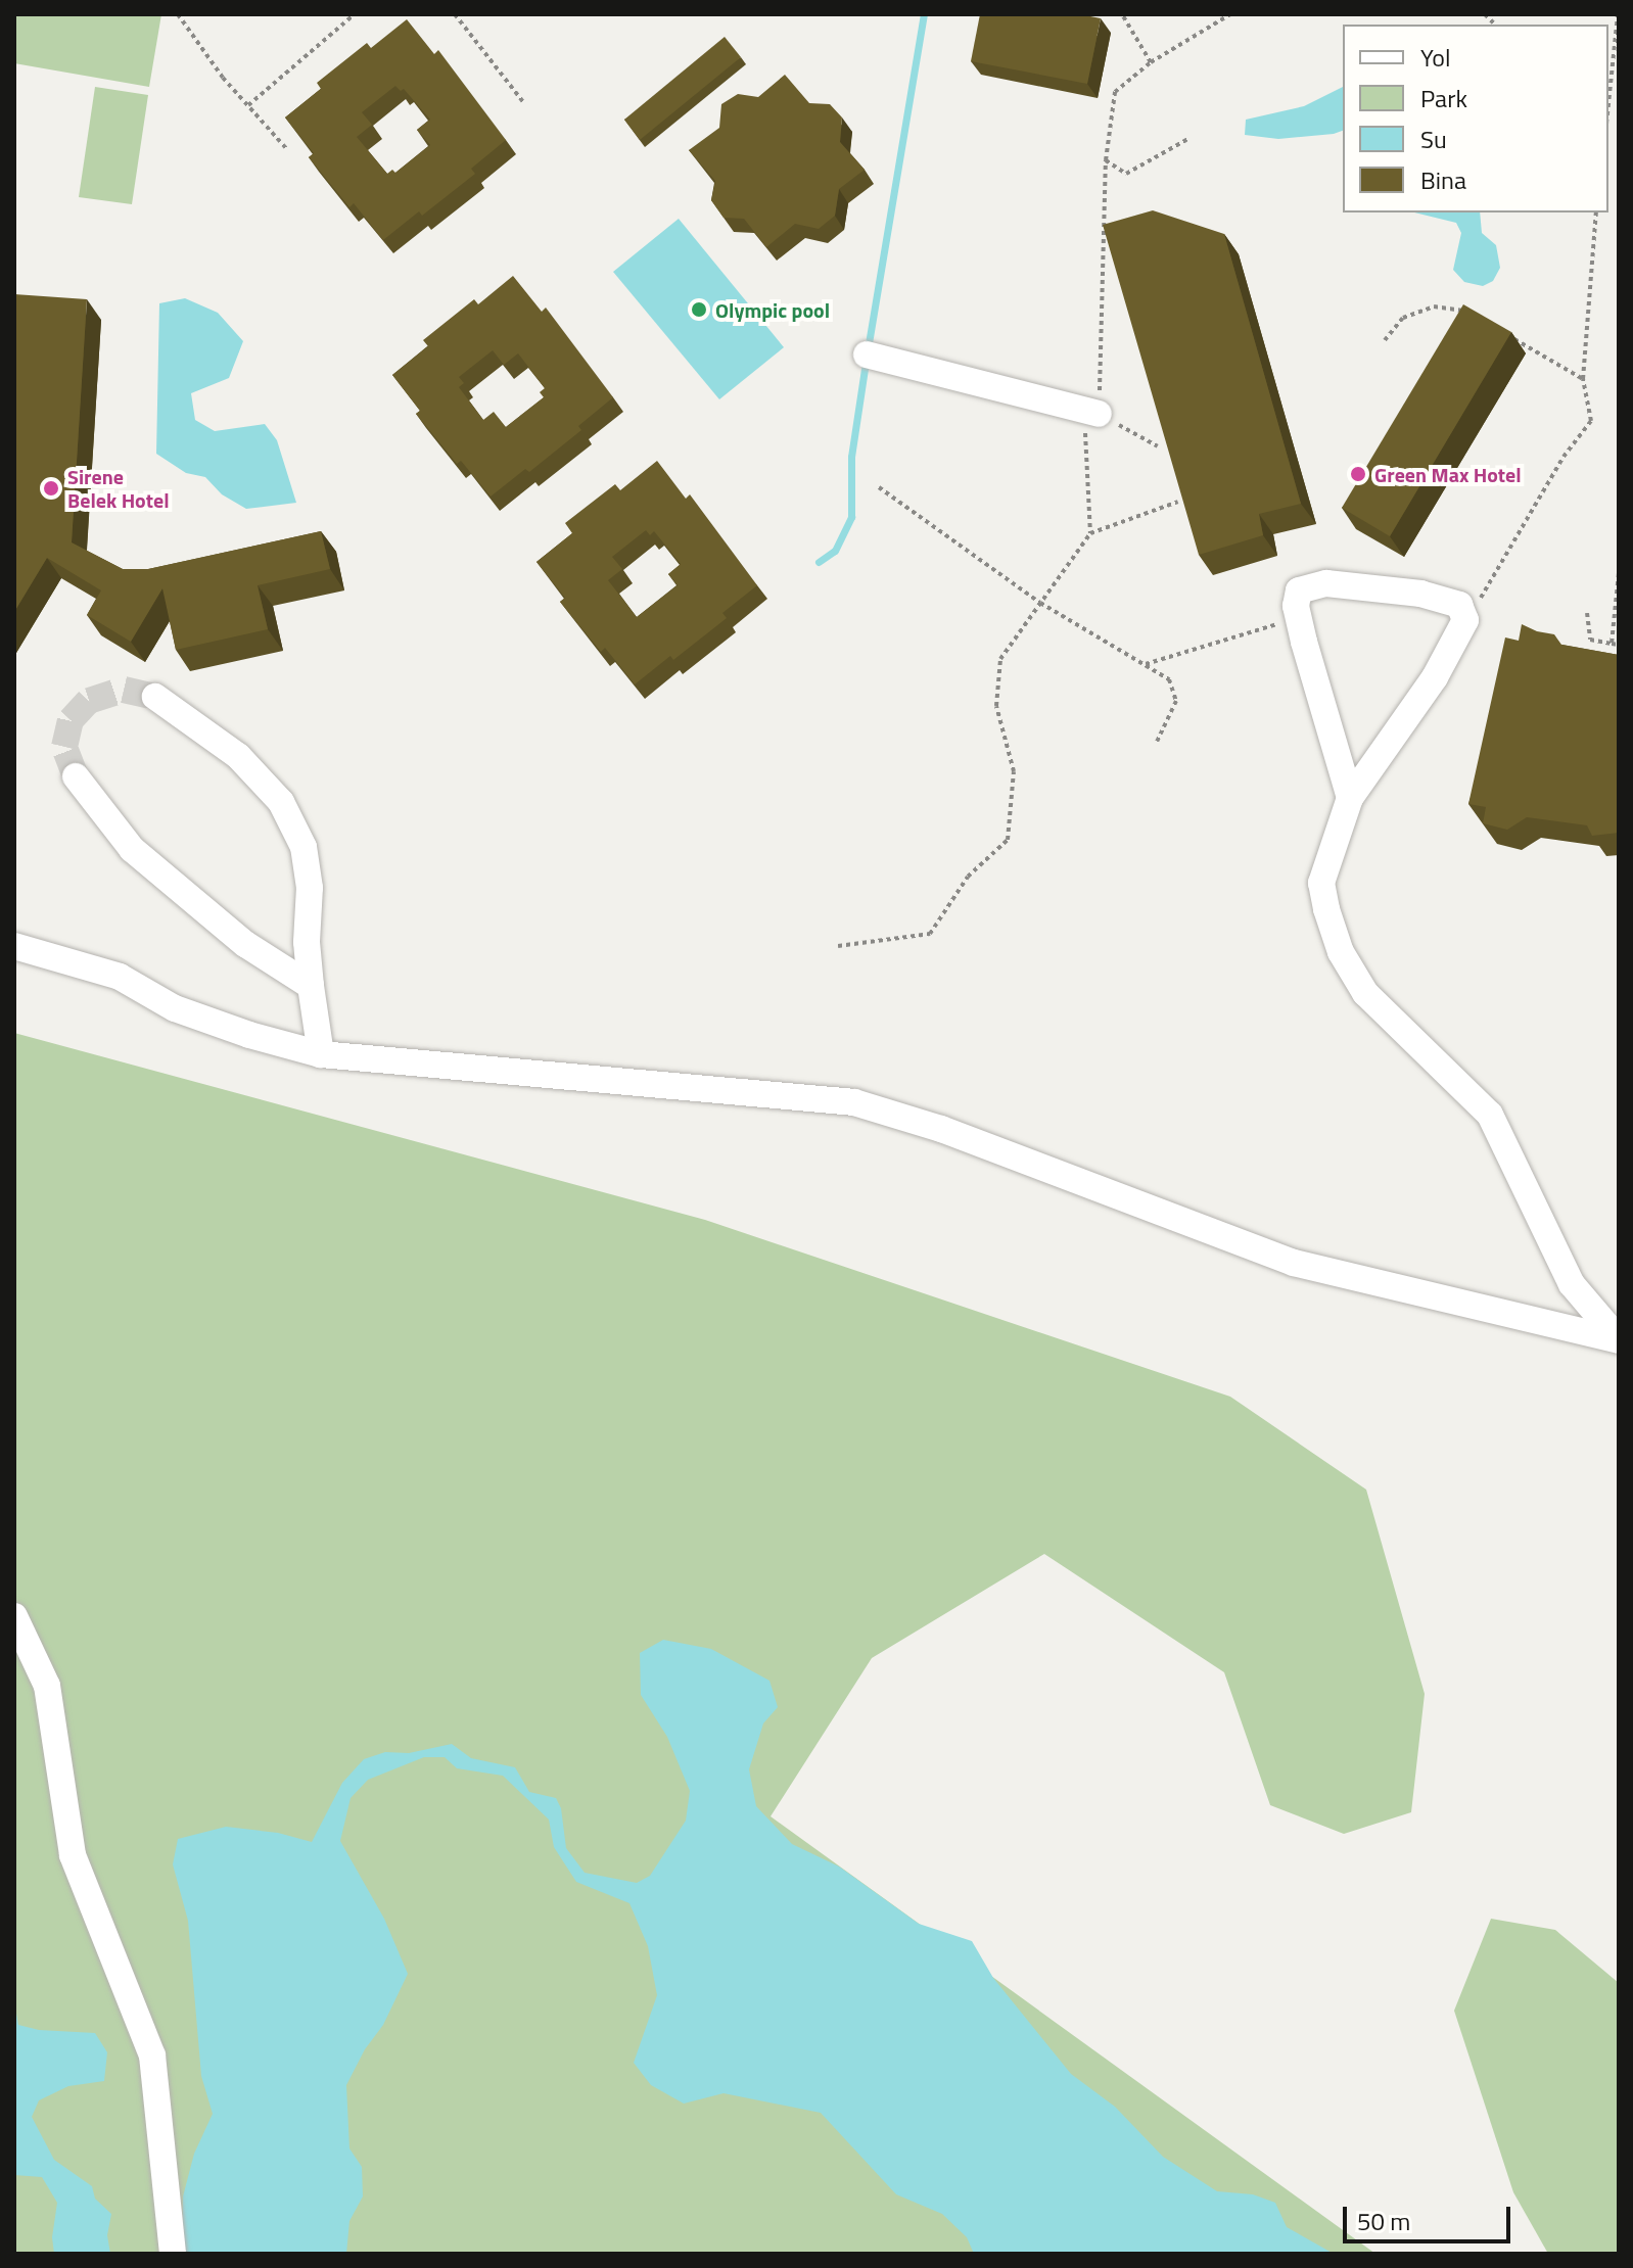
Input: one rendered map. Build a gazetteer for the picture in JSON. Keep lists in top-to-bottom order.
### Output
{
  "places": ["Olympic pool", "Green Max Hotel", "Sirene Belek Hotel"],
  "legend": [
    "Yol",
    "Park",
    "Su",
    "Bina"
  ],
  "scale_bar": "50 m"
}
